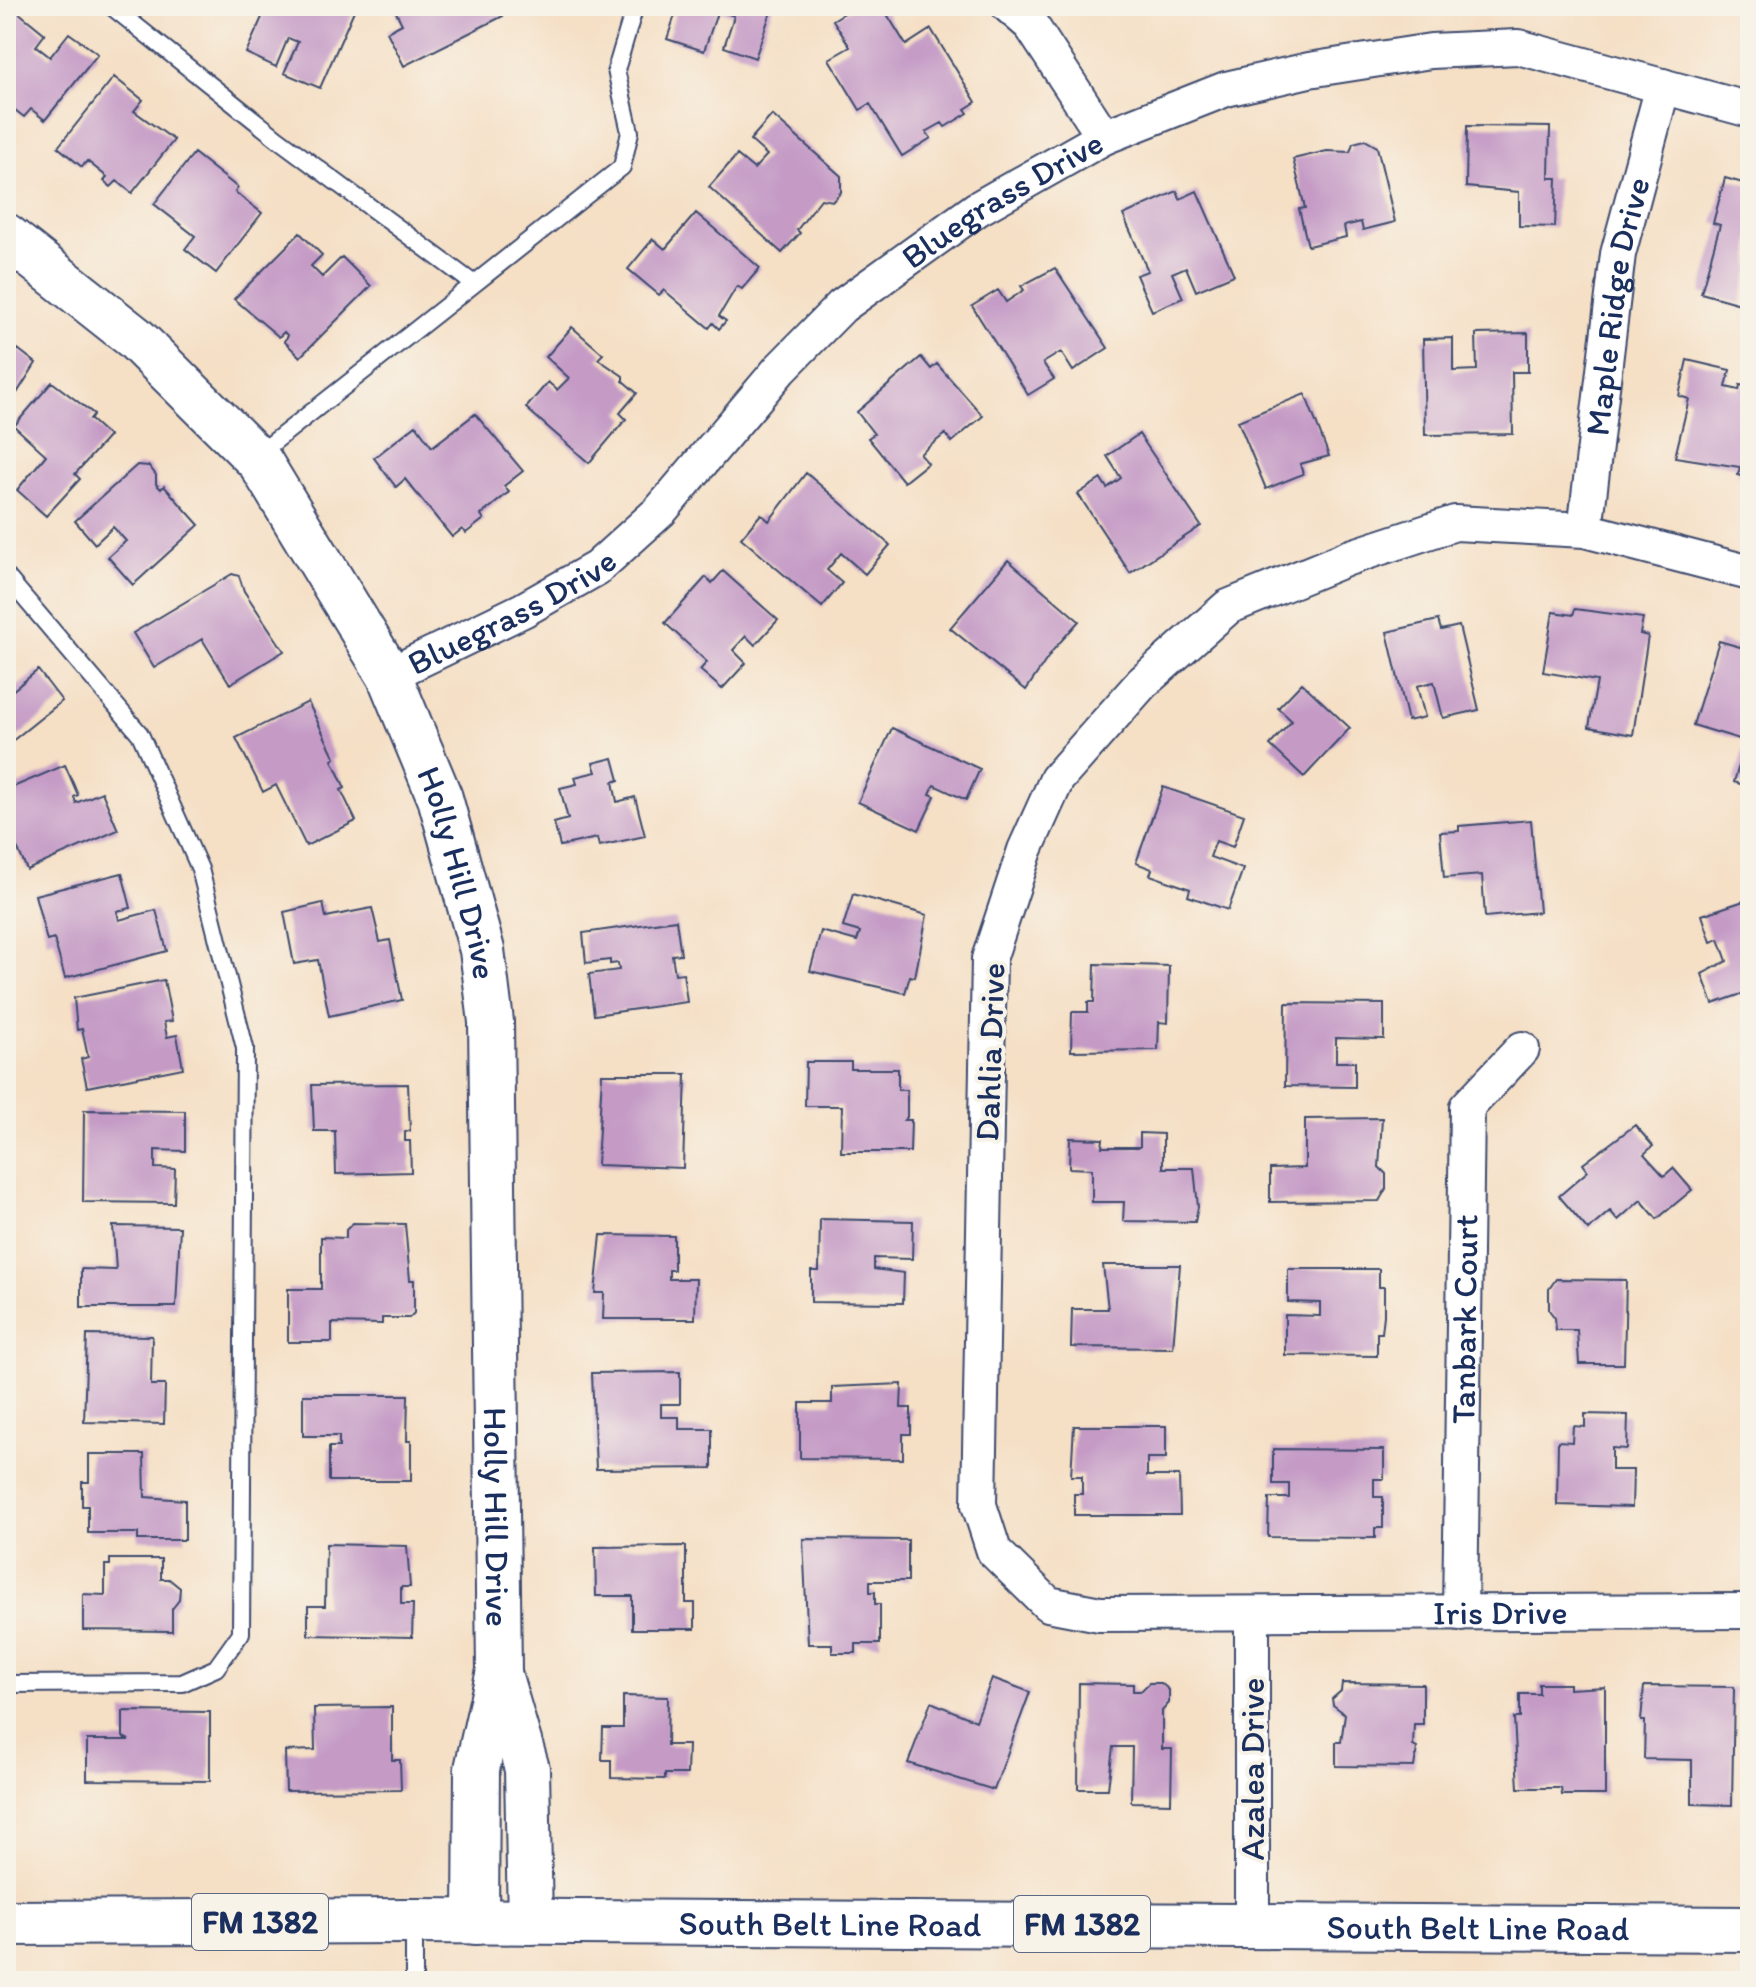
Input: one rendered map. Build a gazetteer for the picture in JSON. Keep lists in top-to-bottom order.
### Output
{
  "streets": {
    "street": [
      "Bluegrass Drive",
      "Maple Ridge Drive",
      "Holly Hill Drive",
      "Dahlia Drive",
      "Tanbark Court",
      "Iris Drive",
      "Azalea Drive",
      "FM 1382",
      "South Belt Line Road"
    ]
  },
  "crossings": [
    ["Bluegrass Drive", "Maple Ridge Drive"],
    ["Bluegrass Drive", "Holly Hill Drive"],
    ["Maple Ridge Drive", "Dahlia Drive"],
    ["Holly Hill Drive", "South Belt Line Road"],
    ["Dahlia Drive", "Iris Drive"],
    ["Dahlia Drive", "Azalea Drive"],
    ["Tanbark Court", "Iris Drive"],
    ["Iris Drive", "Azalea Drive"],
    ["Azalea Drive", "South Belt Line Road"]
  ]
}
